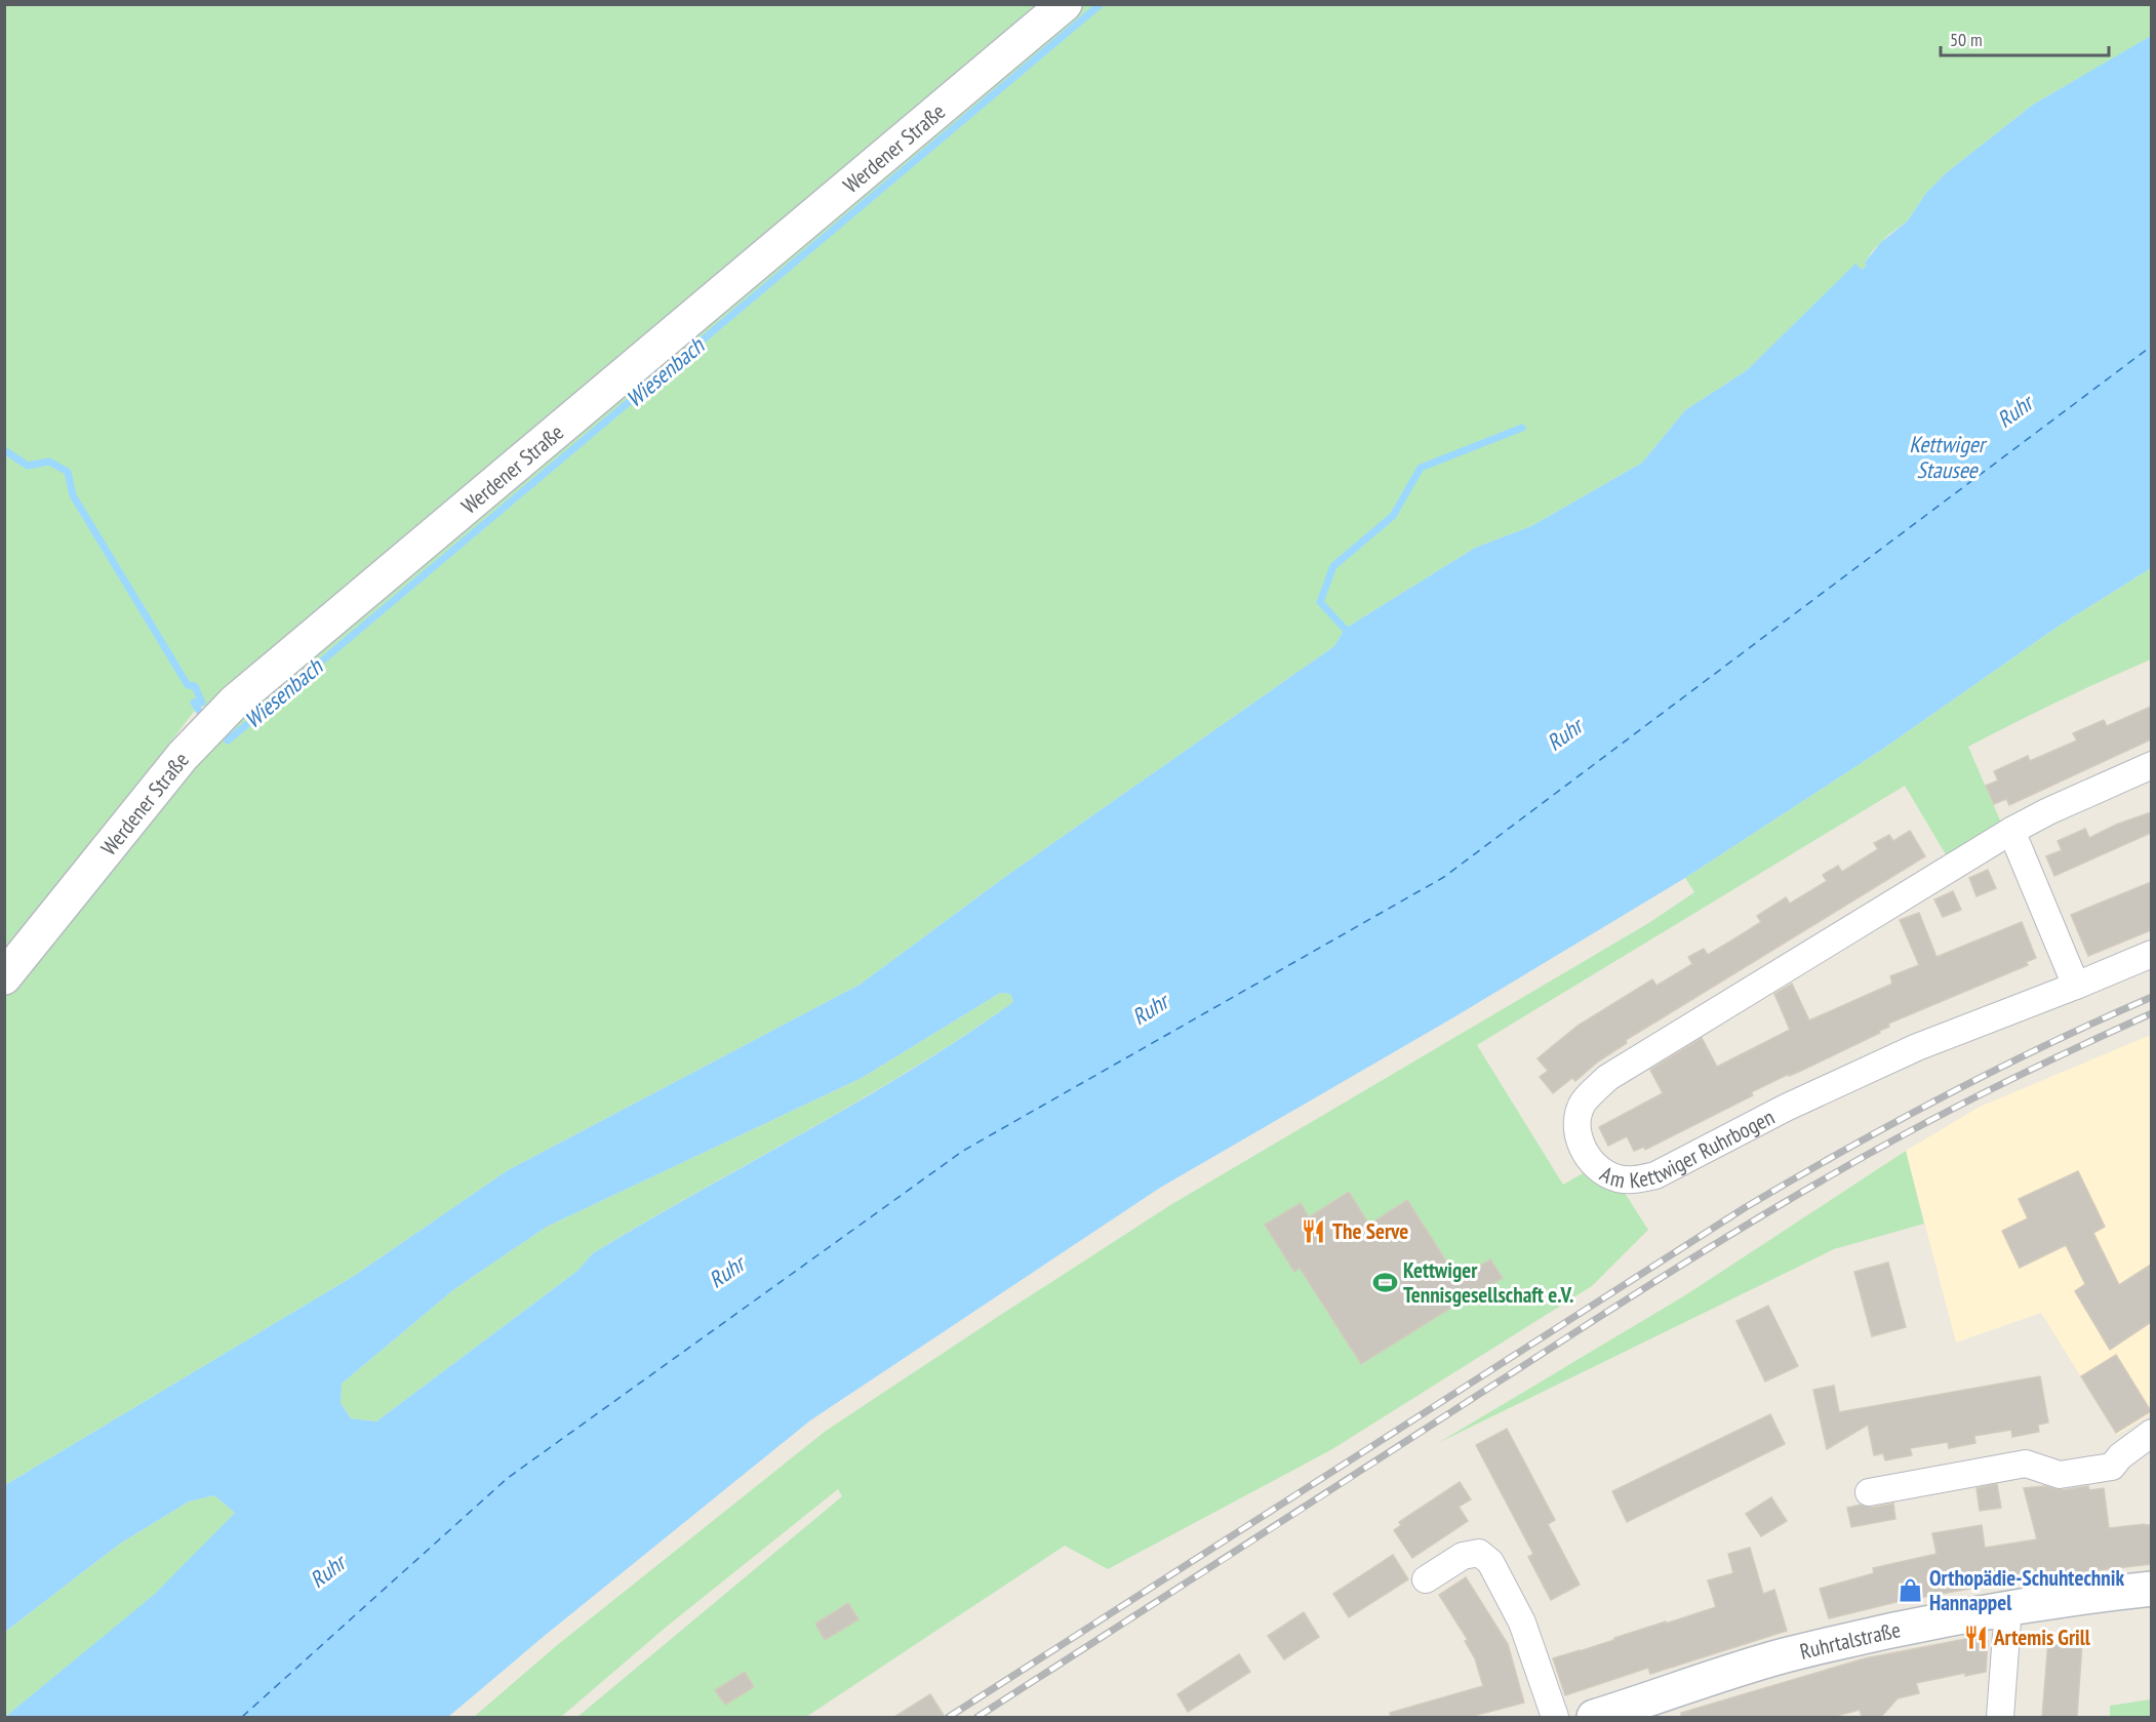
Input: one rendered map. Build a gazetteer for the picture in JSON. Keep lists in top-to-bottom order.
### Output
{
  "streets": {
    "main road": ["Werdener Straße", "Ruhrtalstraße"],
    "street": ["Am Kettwiger Ruhrbogen"]
  },
  "water": ["Wiesenbach", "Ruhr", "Kettwiger Stausee"],
  "places": {
    "restaurant": ["The Serve", "Artemis Grill"],
    "sports": ["Kettwiger Tennisgesellschaft e.V."],
    "shop": ["Orthopädie-Schuhtechnik Hannappel"]
  },
  "scale_bar": "50 m"
}
